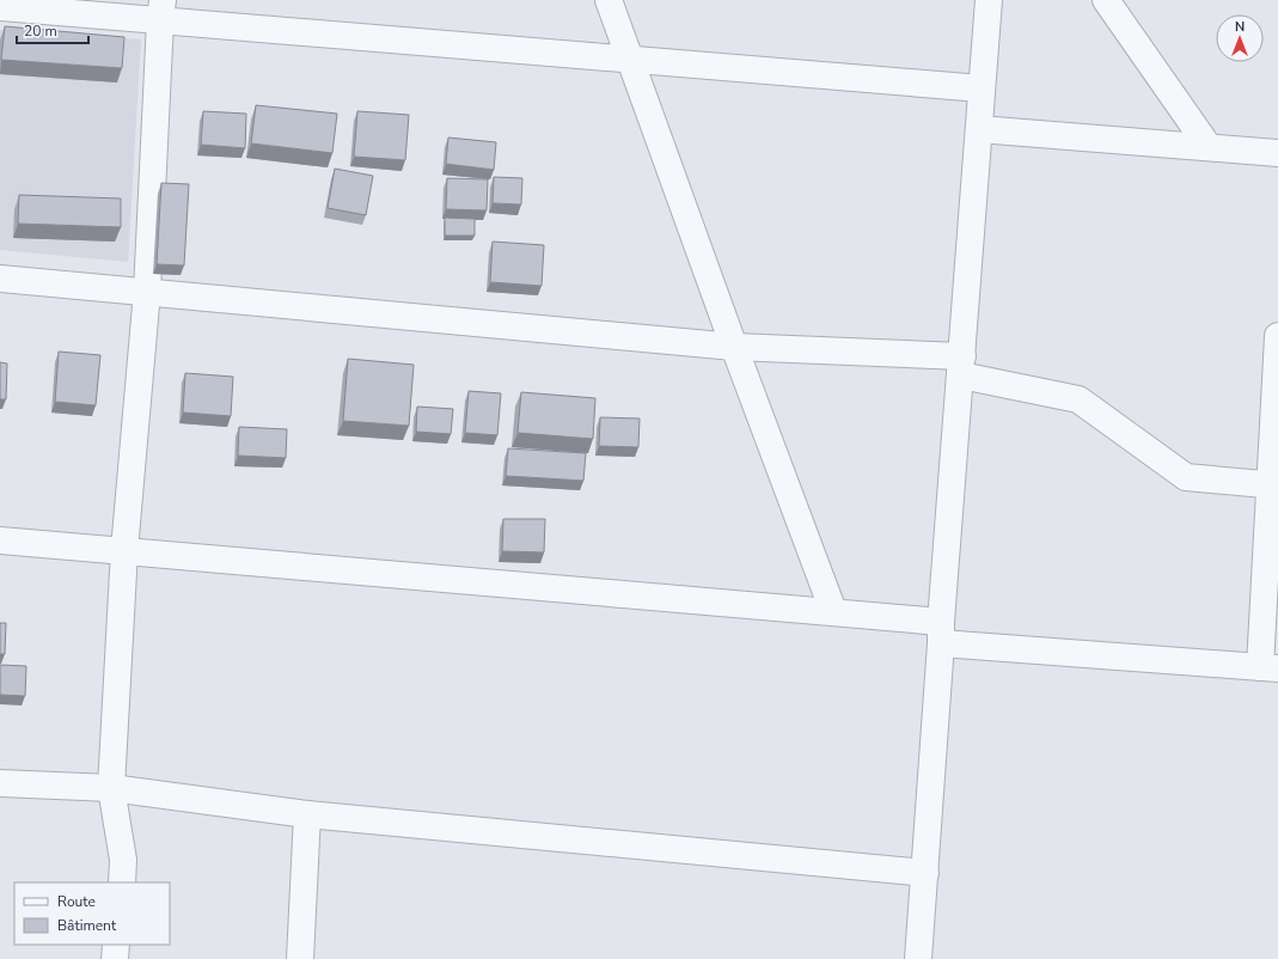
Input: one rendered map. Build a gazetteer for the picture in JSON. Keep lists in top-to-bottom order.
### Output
{
  "legend": ["Route", "Bâtiment"],
  "scale_bar": "20 m",
  "north": "top"
}
